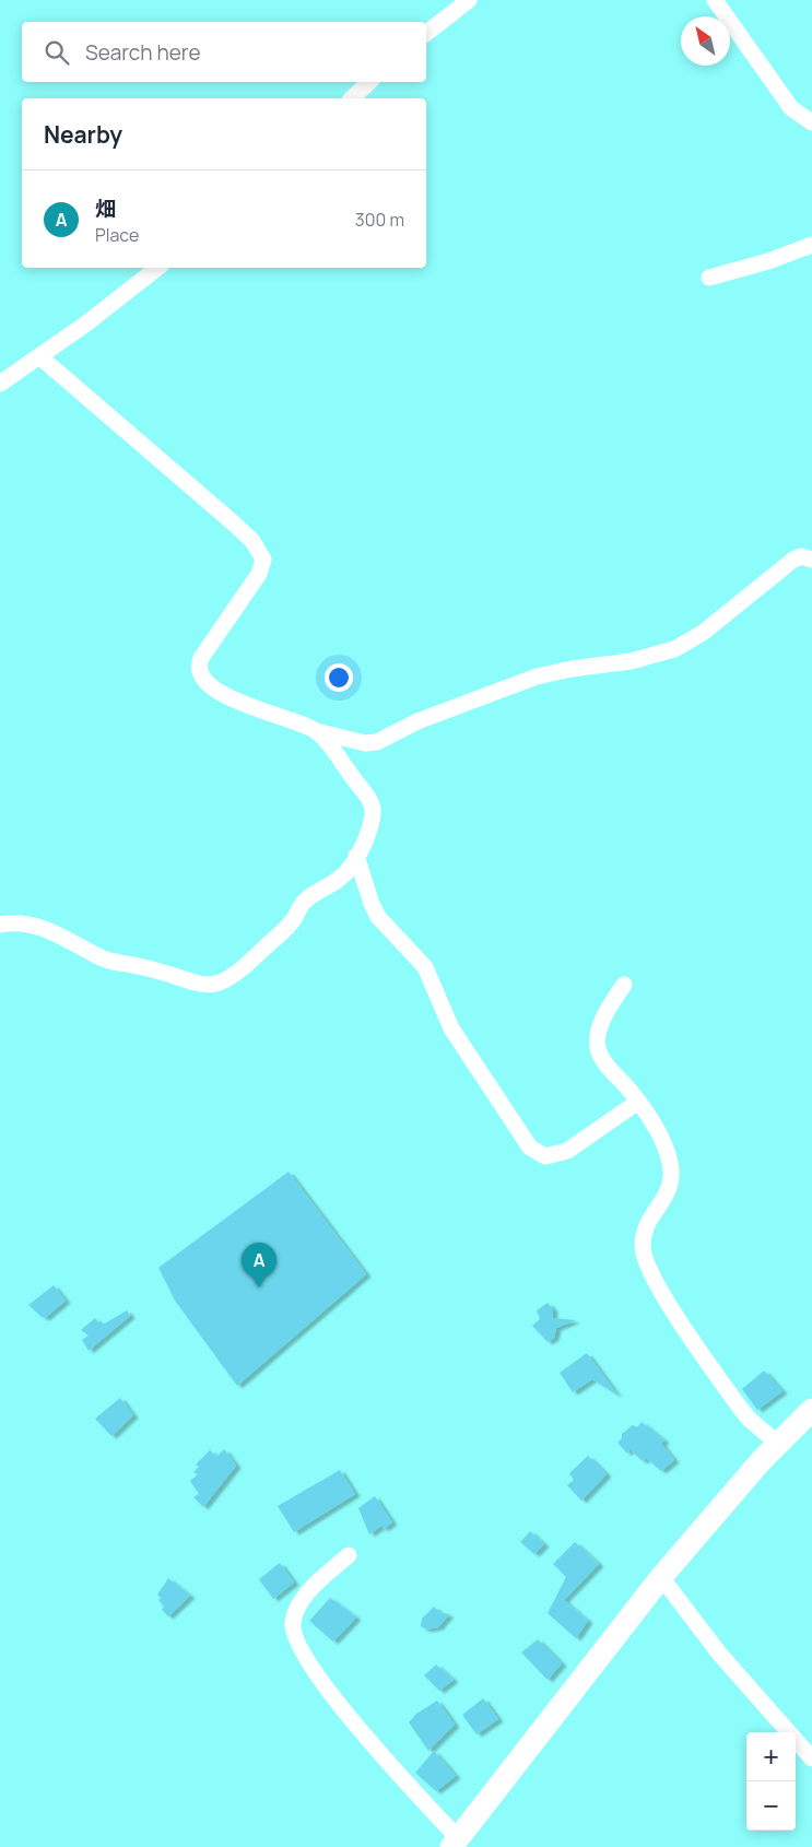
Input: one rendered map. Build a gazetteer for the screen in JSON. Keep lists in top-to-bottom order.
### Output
{
  "north": "top left",
  "page": {
    "search": "Search here",
    "heading": "Nearby",
    "list": [
      {
        "mark": "A",
        "name": "畑",
        "note": "Place",
        "value": "300 m"
      }
    ],
    "pins": "A",
    "map_buttons": ["+", "−"]
  }
}
